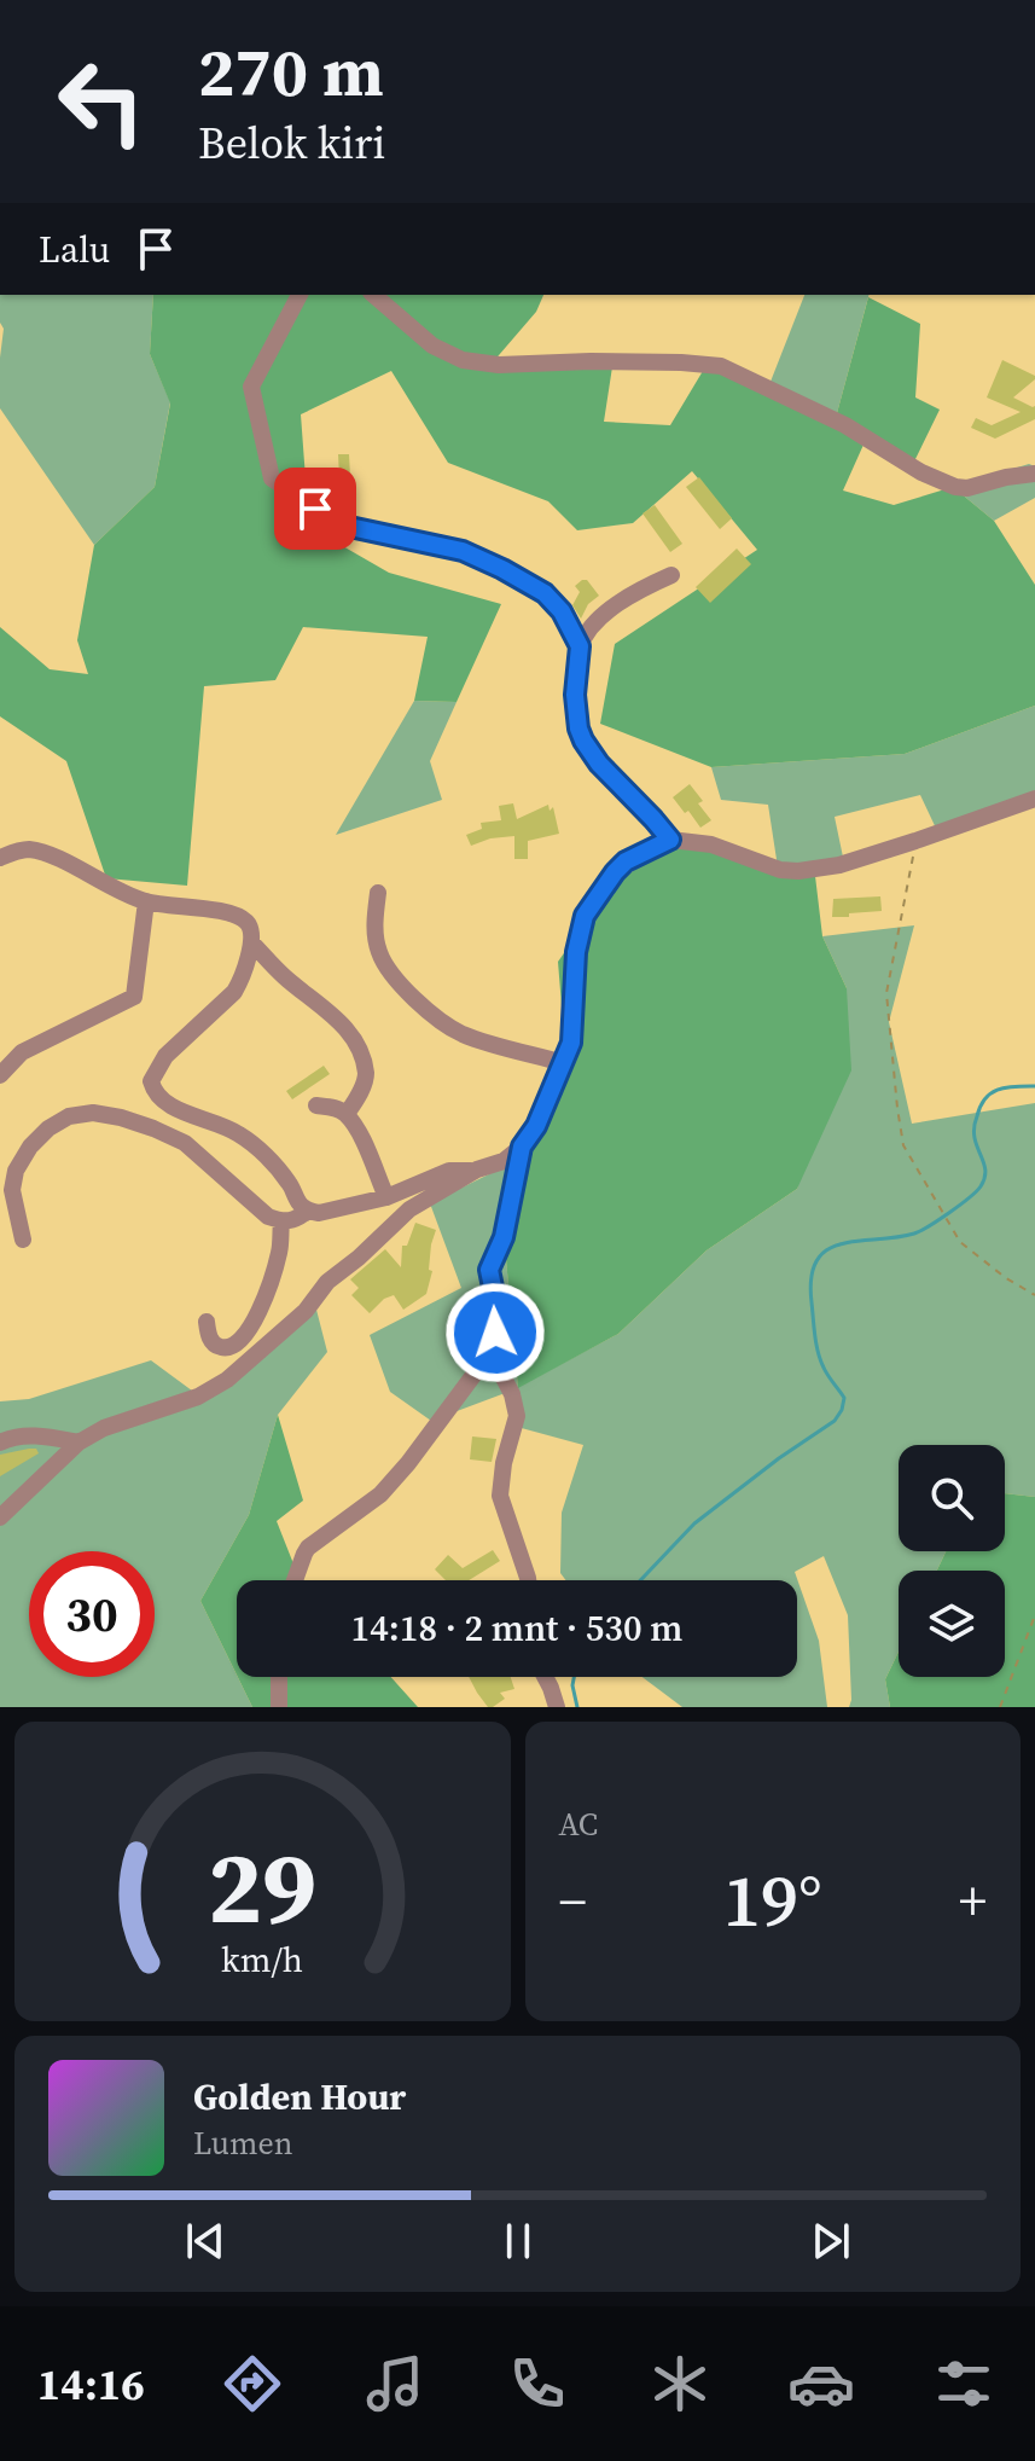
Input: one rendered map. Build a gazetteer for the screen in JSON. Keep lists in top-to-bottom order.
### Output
{
  "page": {
    "turn": ["270 m", "Belok kiri"],
    "then": "Lalu",
    "limit": "30",
    "trip": "14:18 · 2 mnt · 530 m",
    "tile": "AC",
    "heat": ["−", "19°", "+"],
    "song": ["Golden Hour", "Lumen"],
    "tabs": "14:16",
    "gauge": ["29", "km/h"]
  }
}
